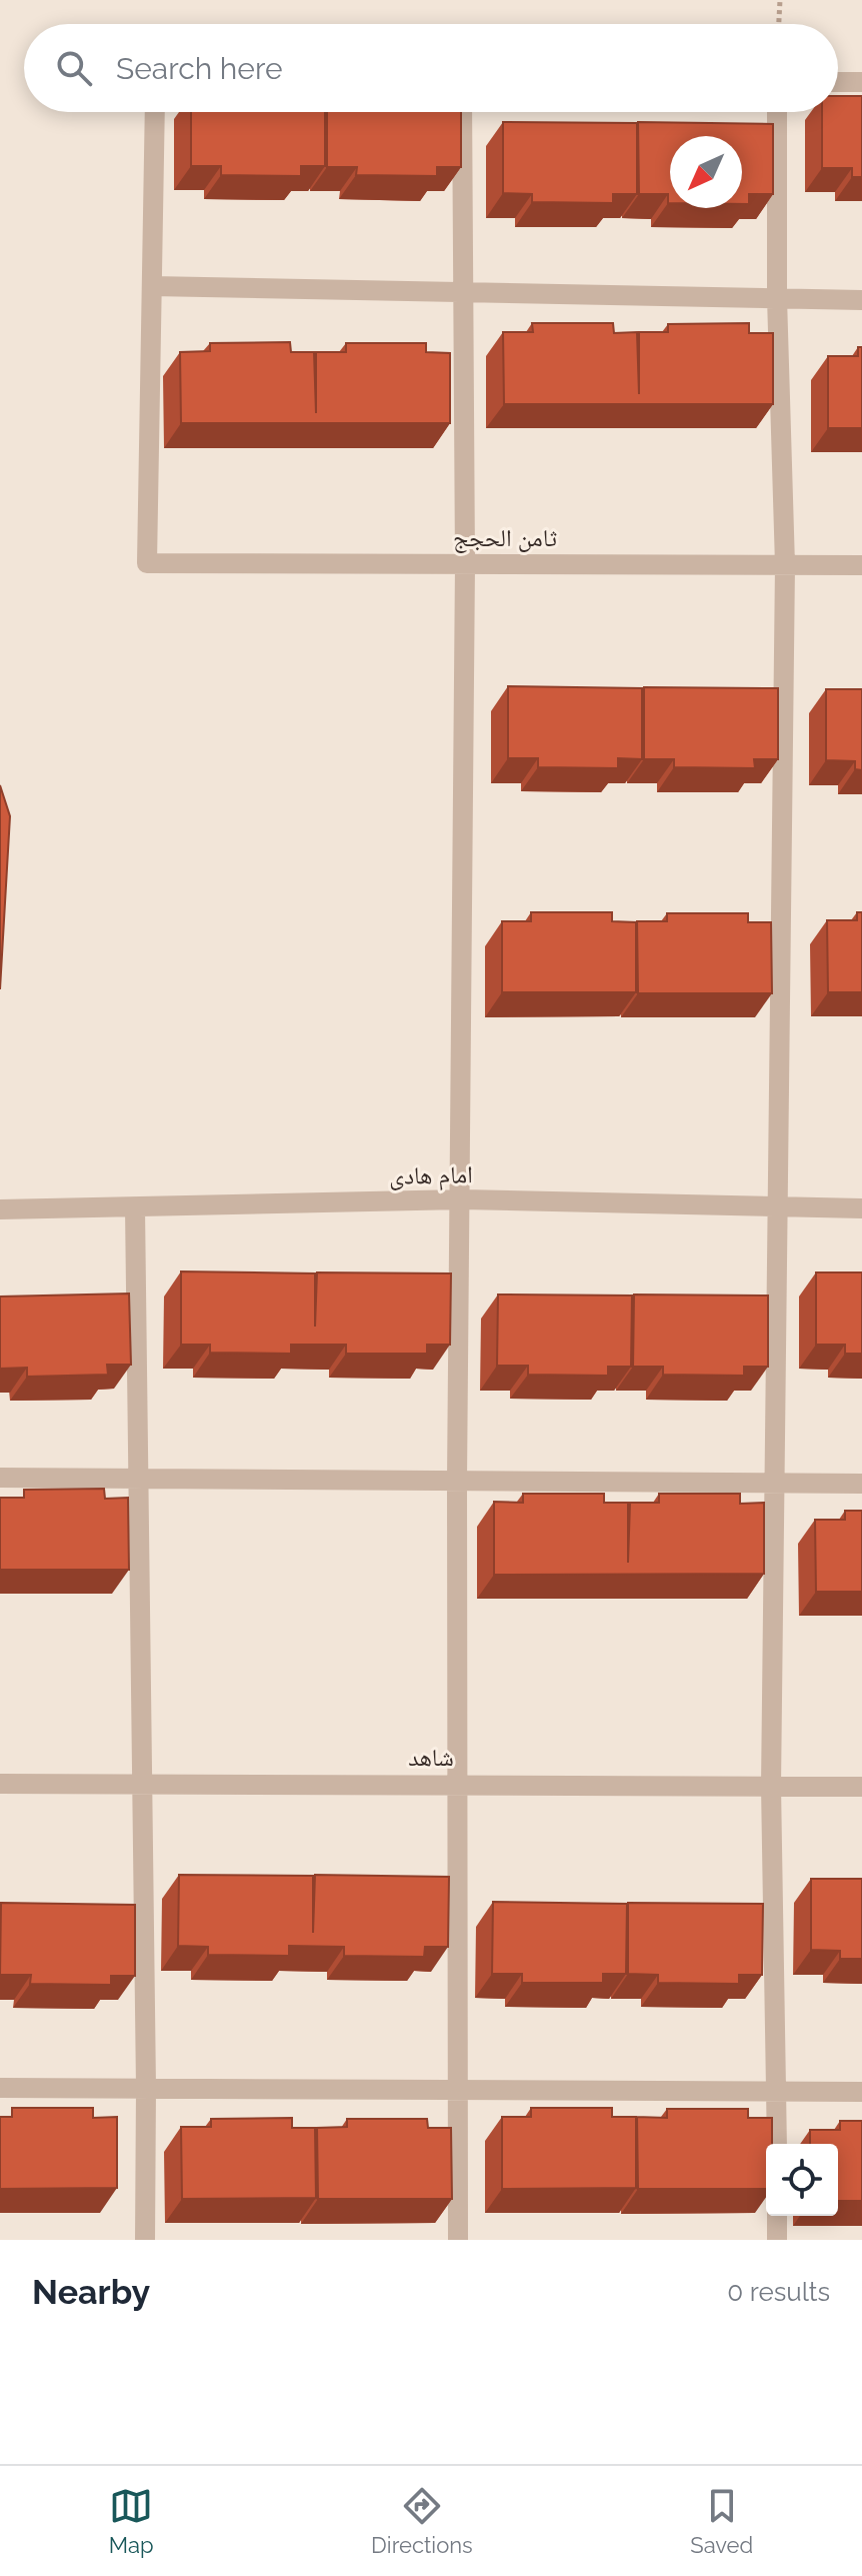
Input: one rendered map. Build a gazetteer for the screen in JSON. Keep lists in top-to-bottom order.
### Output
{
  "streets": {
    "street": ["ثامن الحجج", "امام هادی", "شاهد"]
  },
  "north": "bottom left",
  "page": {
    "search": "Search here",
    "heading": ["Nearby", "0 results"],
    "nav": ["Map", "Directions", "Saved"]
  }
}
